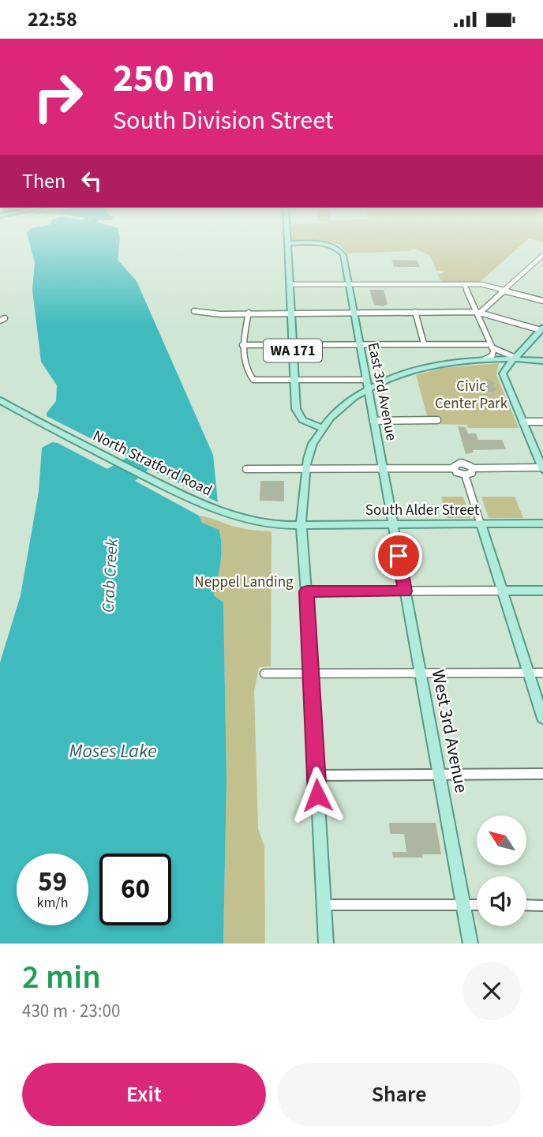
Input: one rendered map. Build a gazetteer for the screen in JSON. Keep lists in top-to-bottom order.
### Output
{
  "streets": {
    "main road": [
      "WA 171",
      "East 3rd Avenue",
      "North Stratford Road",
      "South Alder Street",
      "West 3rd Avenue"
    ]
  },
  "crossings": [
    ["WA 171", "East 3rd Avenue"],
    ["East 3rd Avenue", "South Alder Street"],
    ["East 3rd Avenue", "West 3rd Avenue"],
    ["North Stratford Road", "South Alder Street"]
  ],
  "water": ["Crab Creek", "Moses Lake"],
  "parks": ["Civic Center Park", "Neppel Landing"],
  "north": "top left",
  "page": {
    "status": "22:58",
    "turn": ["250 m", "South Division Street"],
    "then": "Then",
    "speed": "59 km/h",
    "limit": "60",
    "heading": ["2 min", "430 m · 23:00"],
    "buttons": ["Exit", "Share"]
  }
}
